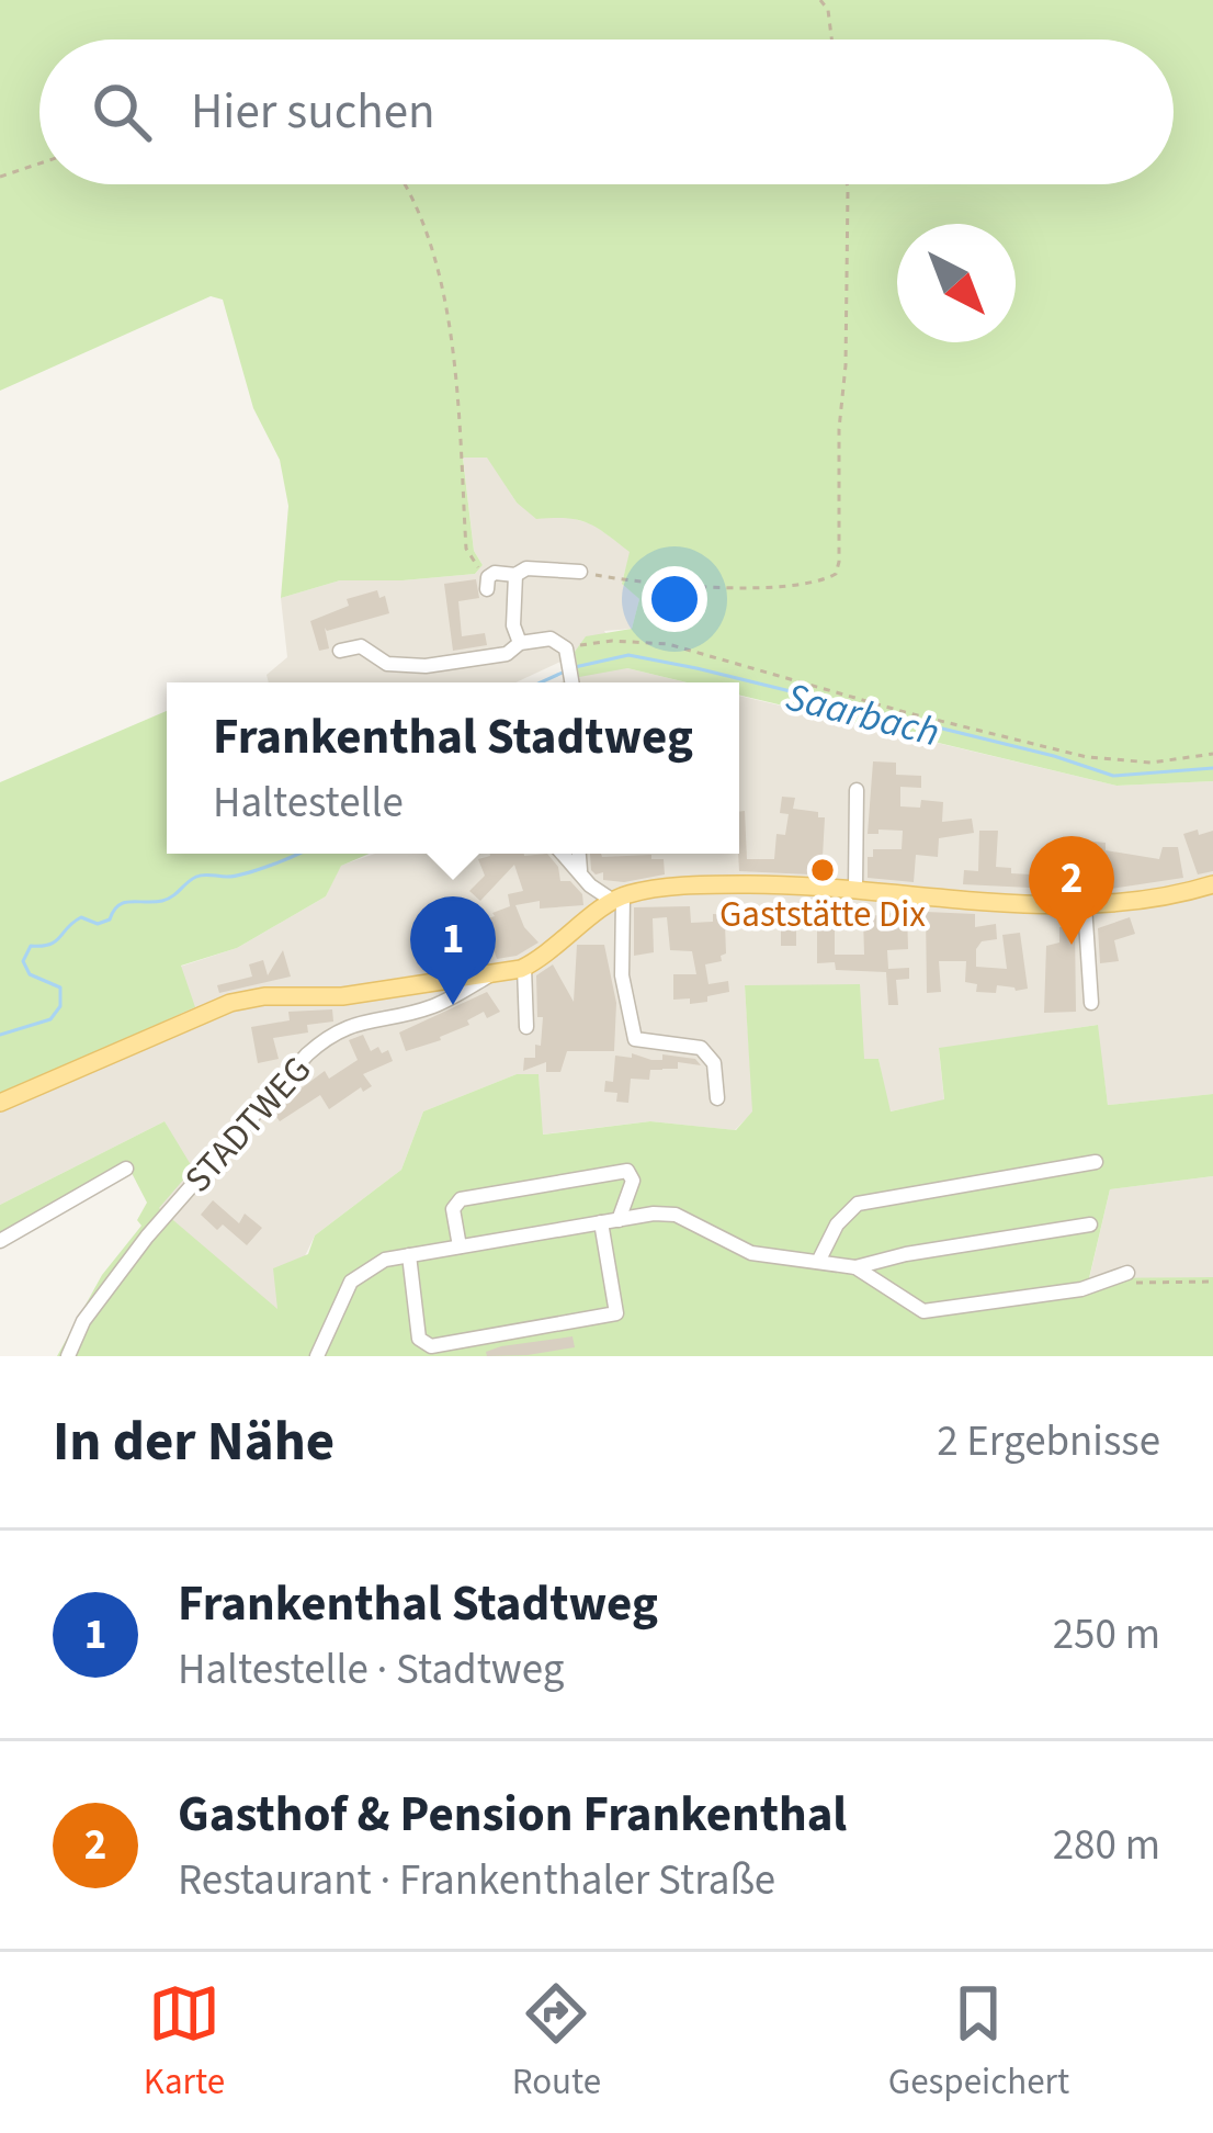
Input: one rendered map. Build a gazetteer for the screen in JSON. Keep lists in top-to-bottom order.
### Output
{
  "streets": {
    "street": ["STADTWEG"]
  },
  "water": ["Saarbach"],
  "places": ["Gaststätte Dix"],
  "north": "bottom right",
  "page": {
    "search": "Hier suchen",
    "popup": ["Frankenthal Stadtweg", "Haltestelle"],
    "pins": ["2", "1"],
    "heading": ["In der Nähe", "2 Ergebnisse"],
    "list": [
      {
        "mark": "1",
        "name": "Frankenthal Stadtweg",
        "note": "Haltestelle · Stadtweg",
        "value": "250 m"
      },
      {
        "mark": "2",
        "name": "Gasthof & Pension Frankenthal",
        "note": "Restaurant · Frankenthaler Straße",
        "value": "280 m"
      }
    ],
    "nav": ["Karte", "Route", "Gespeichert"]
  }
}
